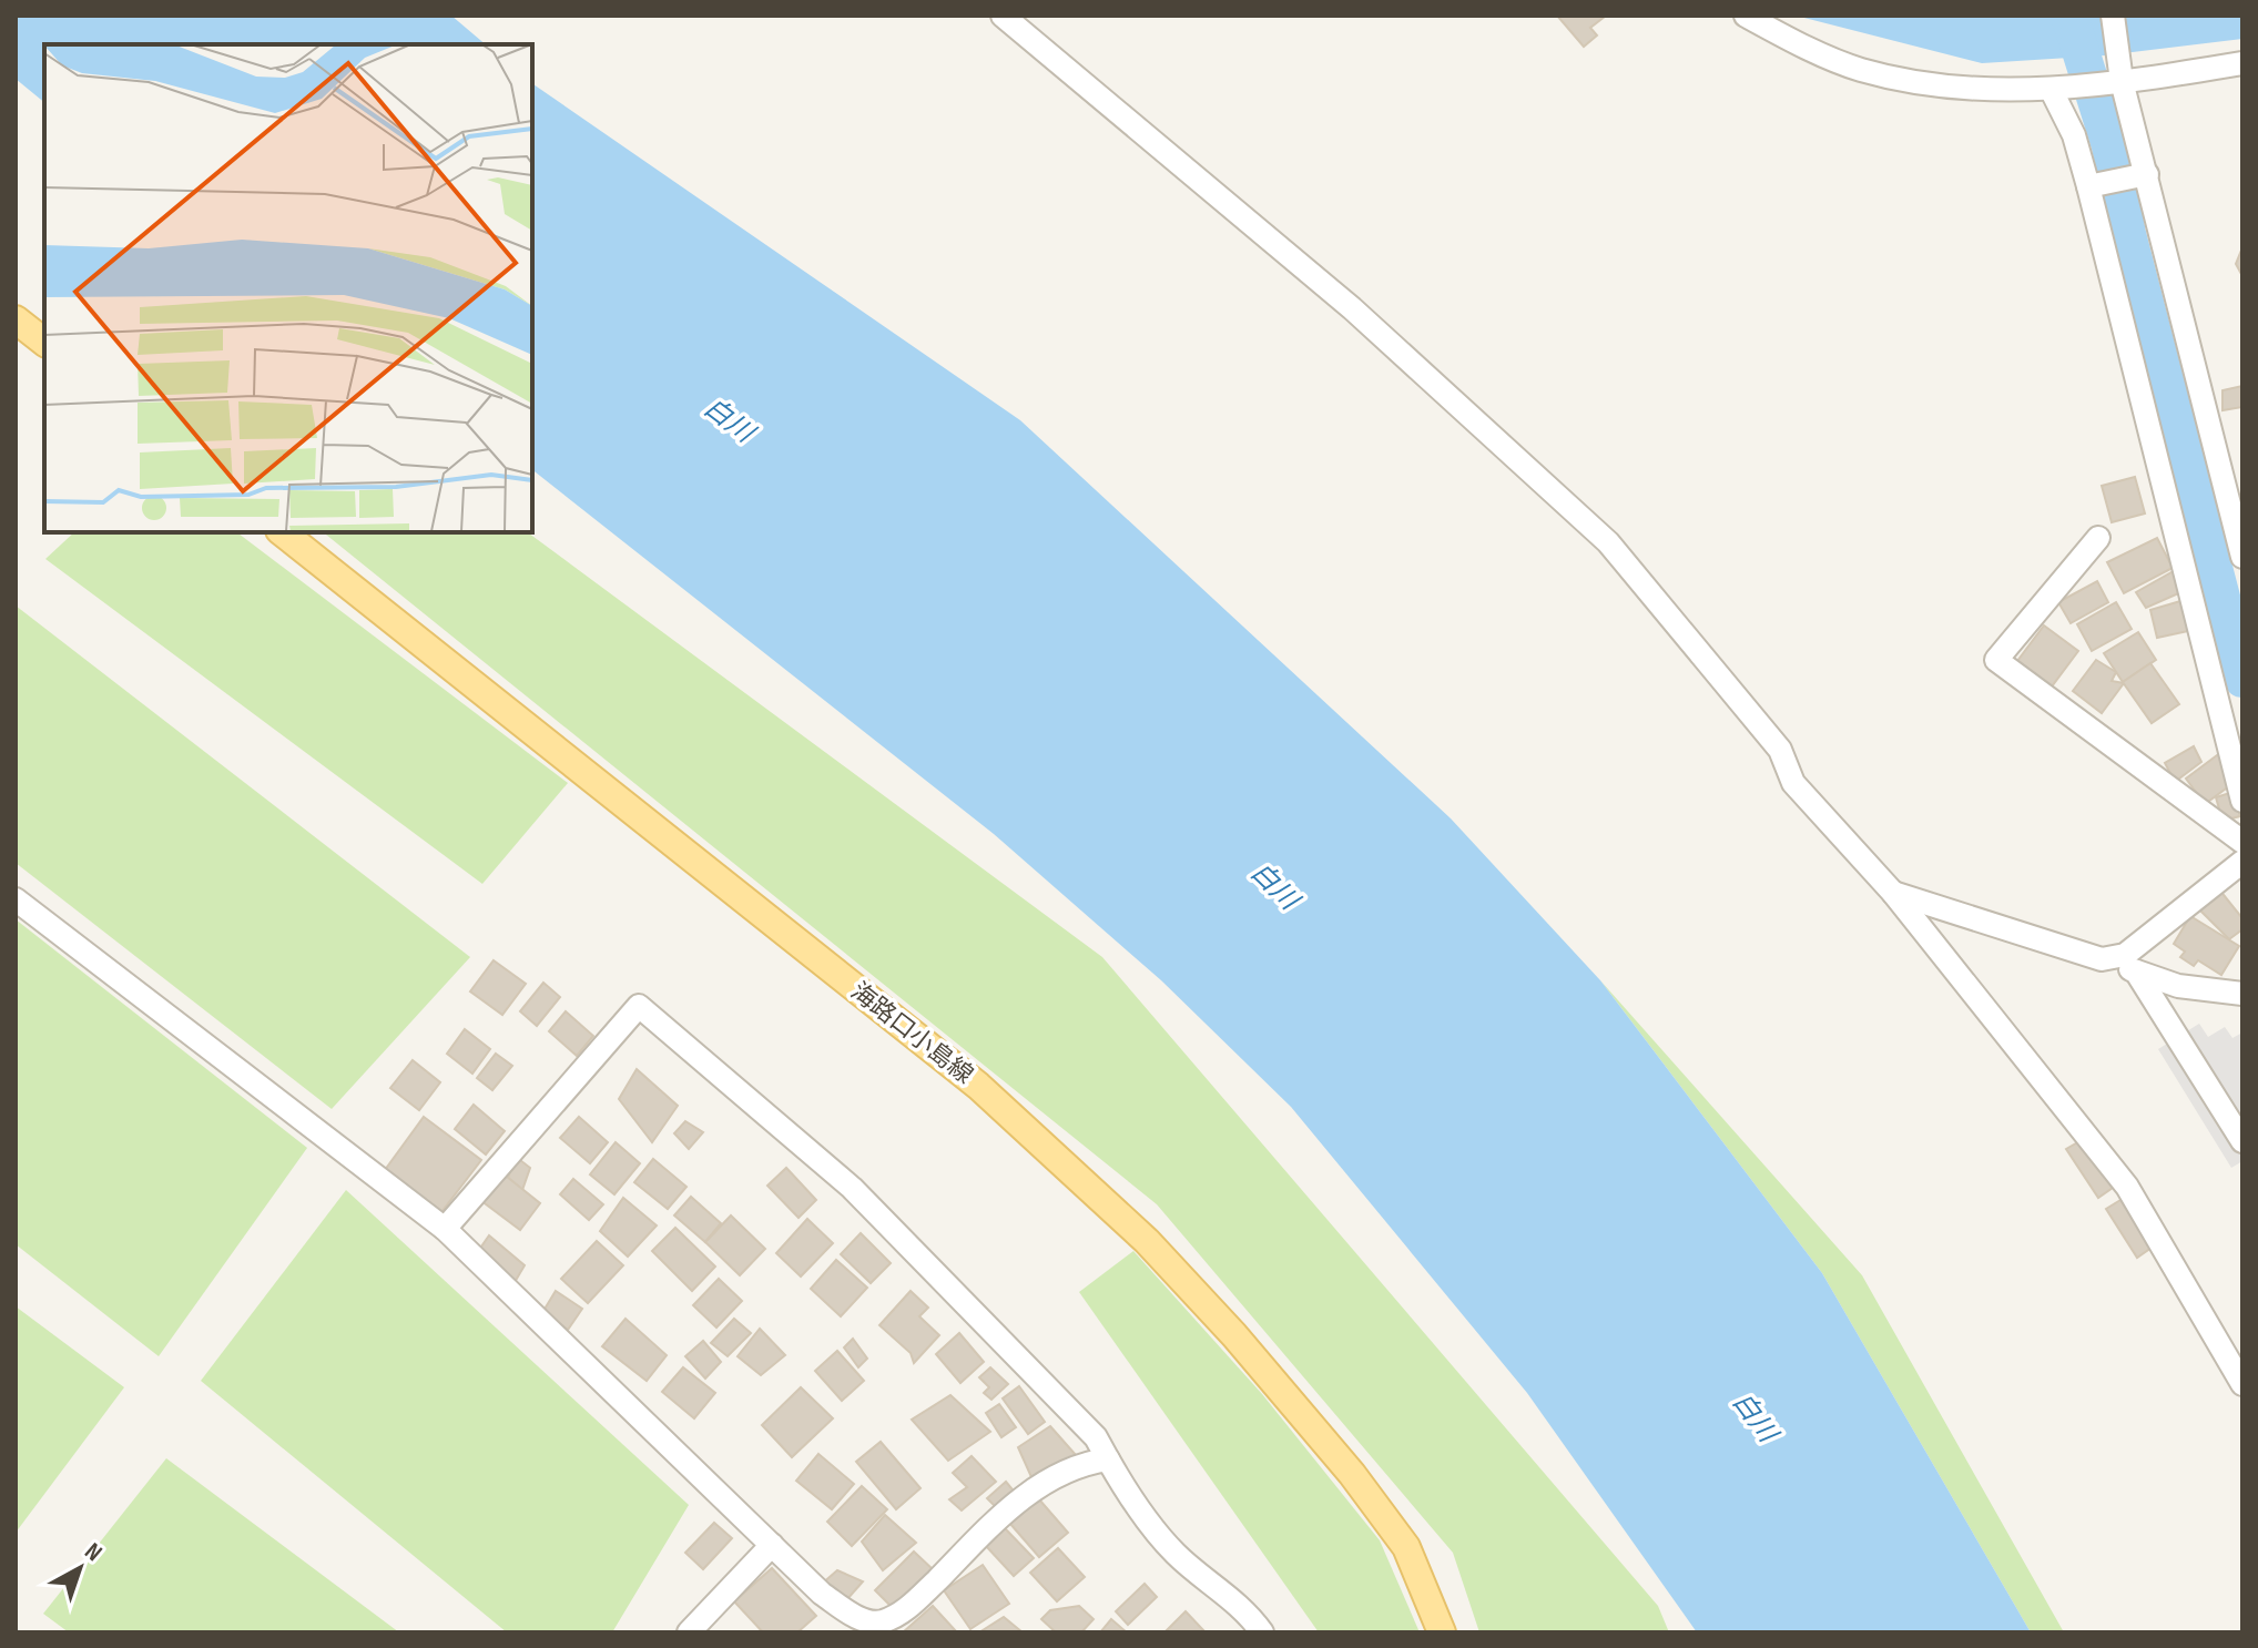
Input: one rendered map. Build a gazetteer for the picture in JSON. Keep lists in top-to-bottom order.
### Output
{
  "streets": {
    "main road": ["海路口小島線"]
  },
  "water": ["白川"],
  "north": "top right"
}
